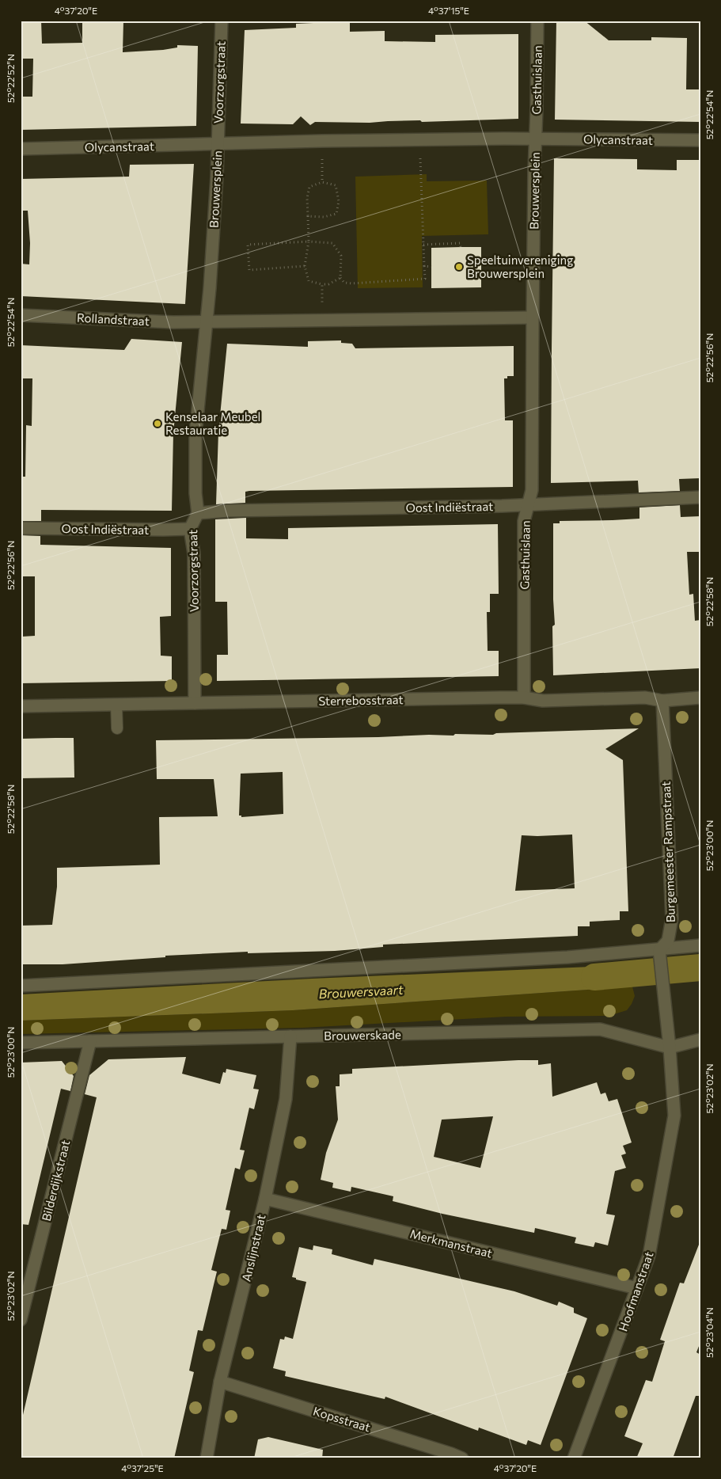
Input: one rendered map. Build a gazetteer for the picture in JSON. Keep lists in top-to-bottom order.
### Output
{
  "streets": {
    "street": [
      "Gasthuislaan",
      "Voorzorgstraat",
      "Olycanstraat",
      "Brouwersplein",
      "Rollandstraat",
      "Oost Indiëstraat",
      "Sterrebosstraat",
      "Burgemeester Rampstraat",
      "Brouwerskade",
      "Bilderdijkstraat",
      "Merkmanstraat",
      "Anslijnstraat",
      "Hoofmanstraat",
      "Kopsstraat"
    ]
  },
  "crossings": [
    ["Gasthuislaan", "Olycanstraat"],
    ["Gasthuislaan", "Brouwersplein"],
    ["Gasthuislaan", "Oost Indiëstraat"],
    ["Gasthuislaan", "Sterrebosstraat"],
    ["Voorzorgstraat", "Olycanstraat"],
    ["Voorzorgstraat", "Brouwersplein"],
    ["Voorzorgstraat", "Rollandstraat"],
    ["Voorzorgstraat", "Oost Indiëstraat"],
    ["Voorzorgstraat", "Sterrebosstraat"],
    ["Olycanstraat", "Brouwersplein"],
    ["Brouwersplein", "Rollandstraat"],
    ["Sterrebosstraat", "Burgemeester Rampstraat"],
    ["Brouwerskade", "Bilderdijkstraat"],
    ["Brouwerskade", "Anslijnstraat"],
    ["Brouwerskade", "Hoofmanstraat"],
    ["Merkmanstraat", "Anslijnstraat"],
    ["Merkmanstraat", "Hoofmanstraat"],
    ["Anslijnstraat", "Kopsstraat"]
  ],
  "water": ["Brouwersvaart"],
  "places": ["Speeltuinvereniging Brouwersplein", "Kenselaar Meubel Restauratie"],
  "coordinates": [
    "4°37'20\"E",
    "4°37'15\"E",
    "52°22'52\"N",
    "52°22'54\"N",
    "52°22'56\"N",
    "52°22'58\"N",
    "52°23'00\"N",
    "52°23'02\"N",
    "52°23'04\"N",
    "4°37'25\"E"
  ]
}
